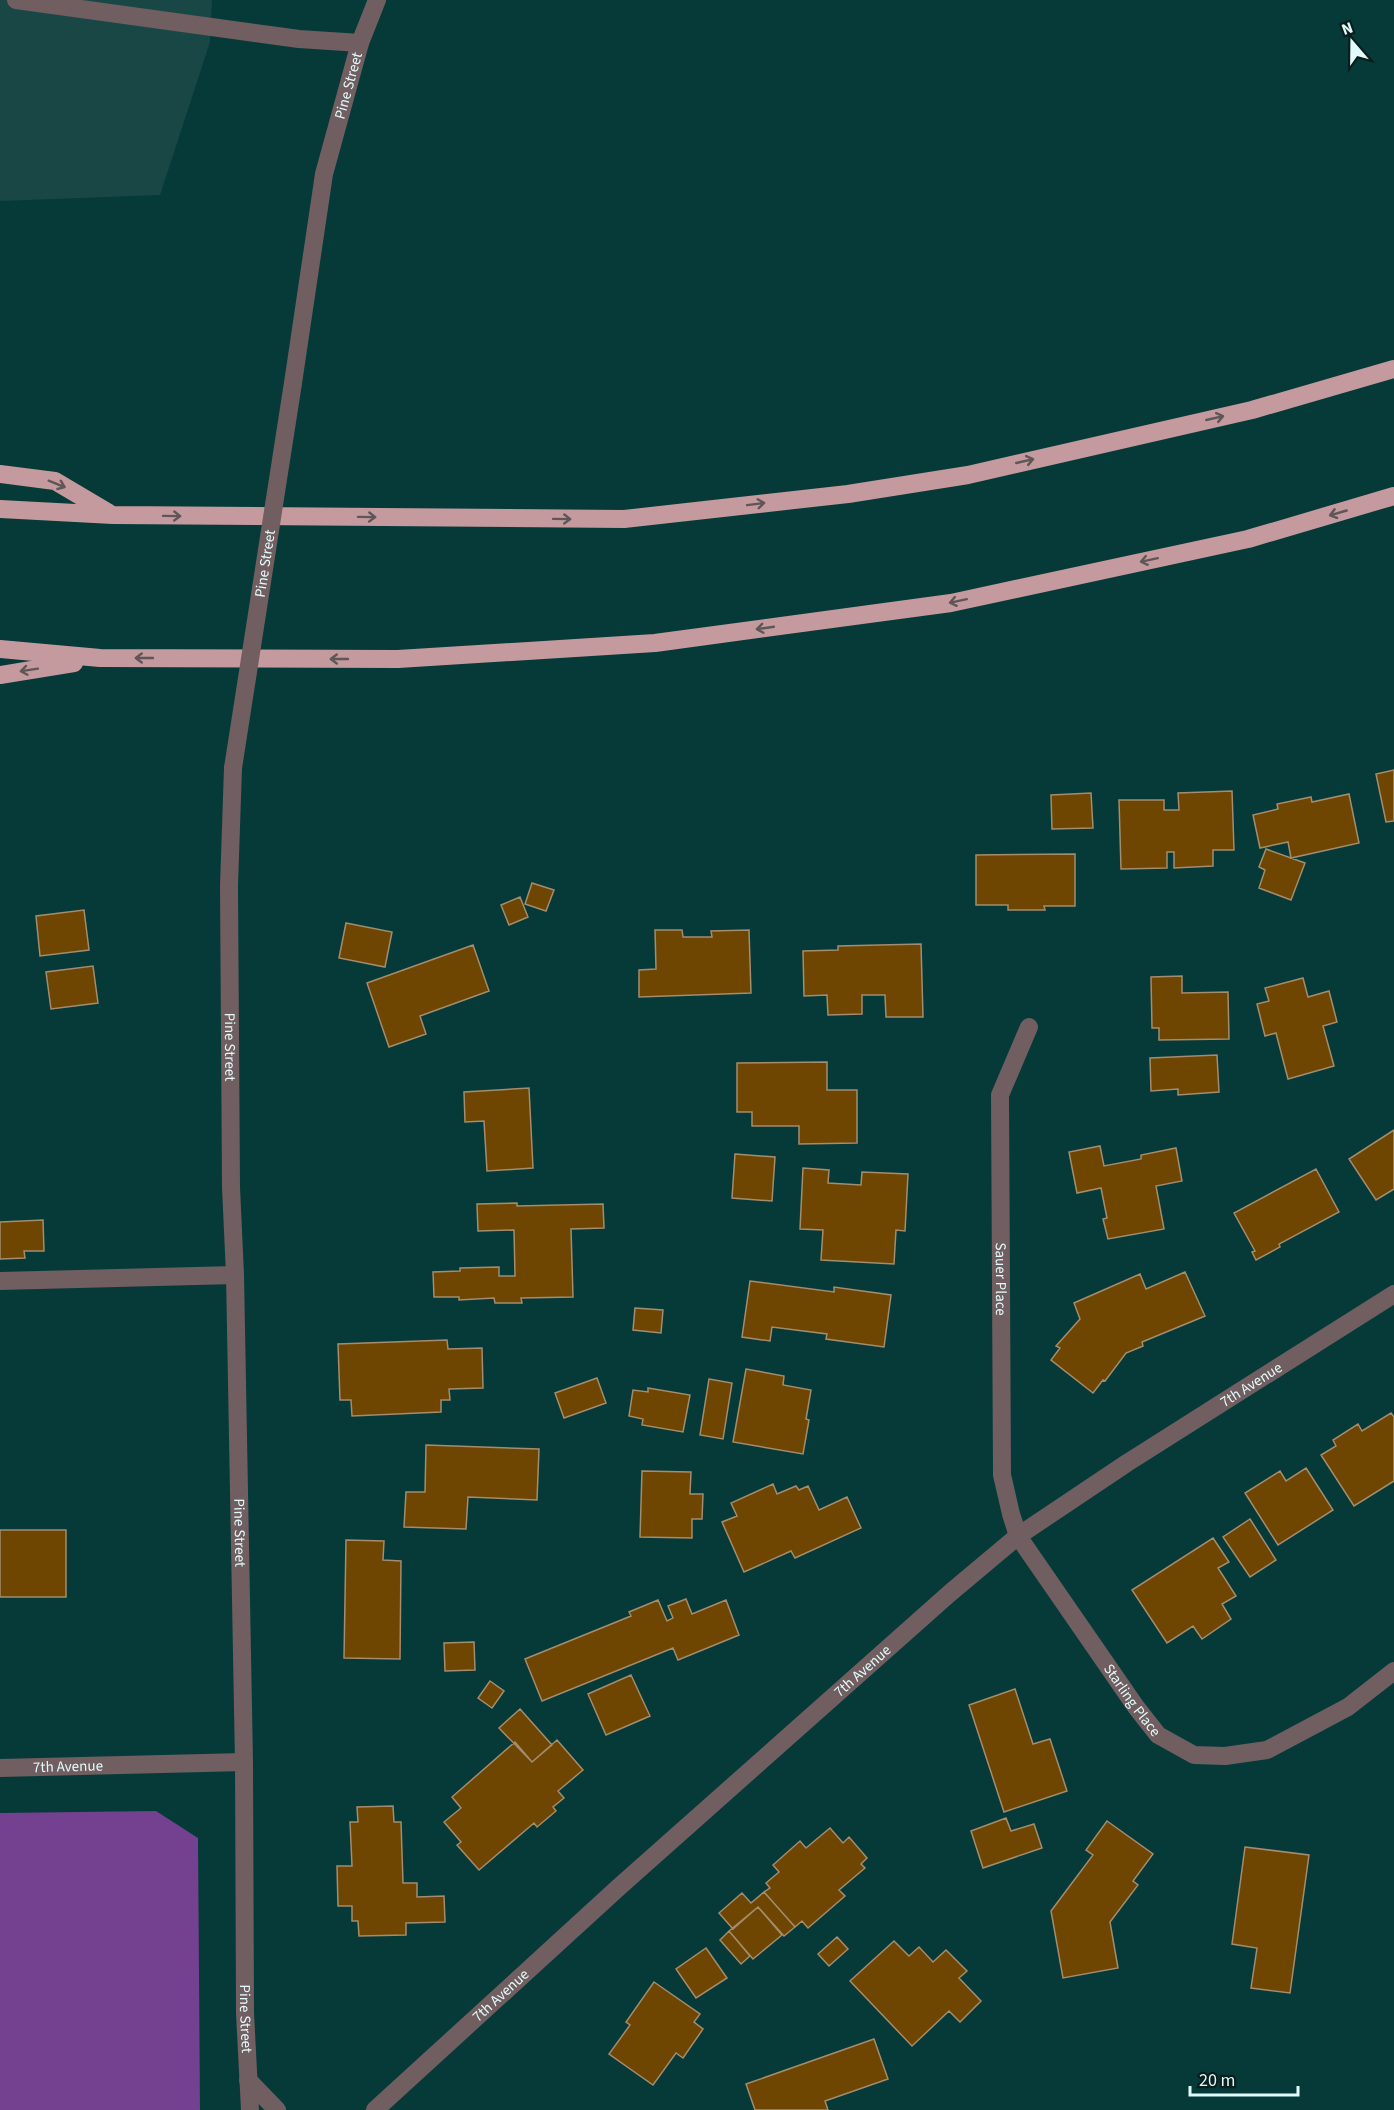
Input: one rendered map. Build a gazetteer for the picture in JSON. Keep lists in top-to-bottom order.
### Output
{
  "streets": {
    "street": [
      "Pine Street",
      "Sauer Place",
      "7th Avenue",
      "Starling Place"
    ]
  },
  "crossings": [
    ["Pine Street", "7th Avenue"],
    ["Sauer Place", "7th Avenue"],
    ["Sauer Place", "Starling Place"],
    ["7th Avenue", "Starling Place"]
  ],
  "scale_bar": "20 m",
  "north": "top"
}
